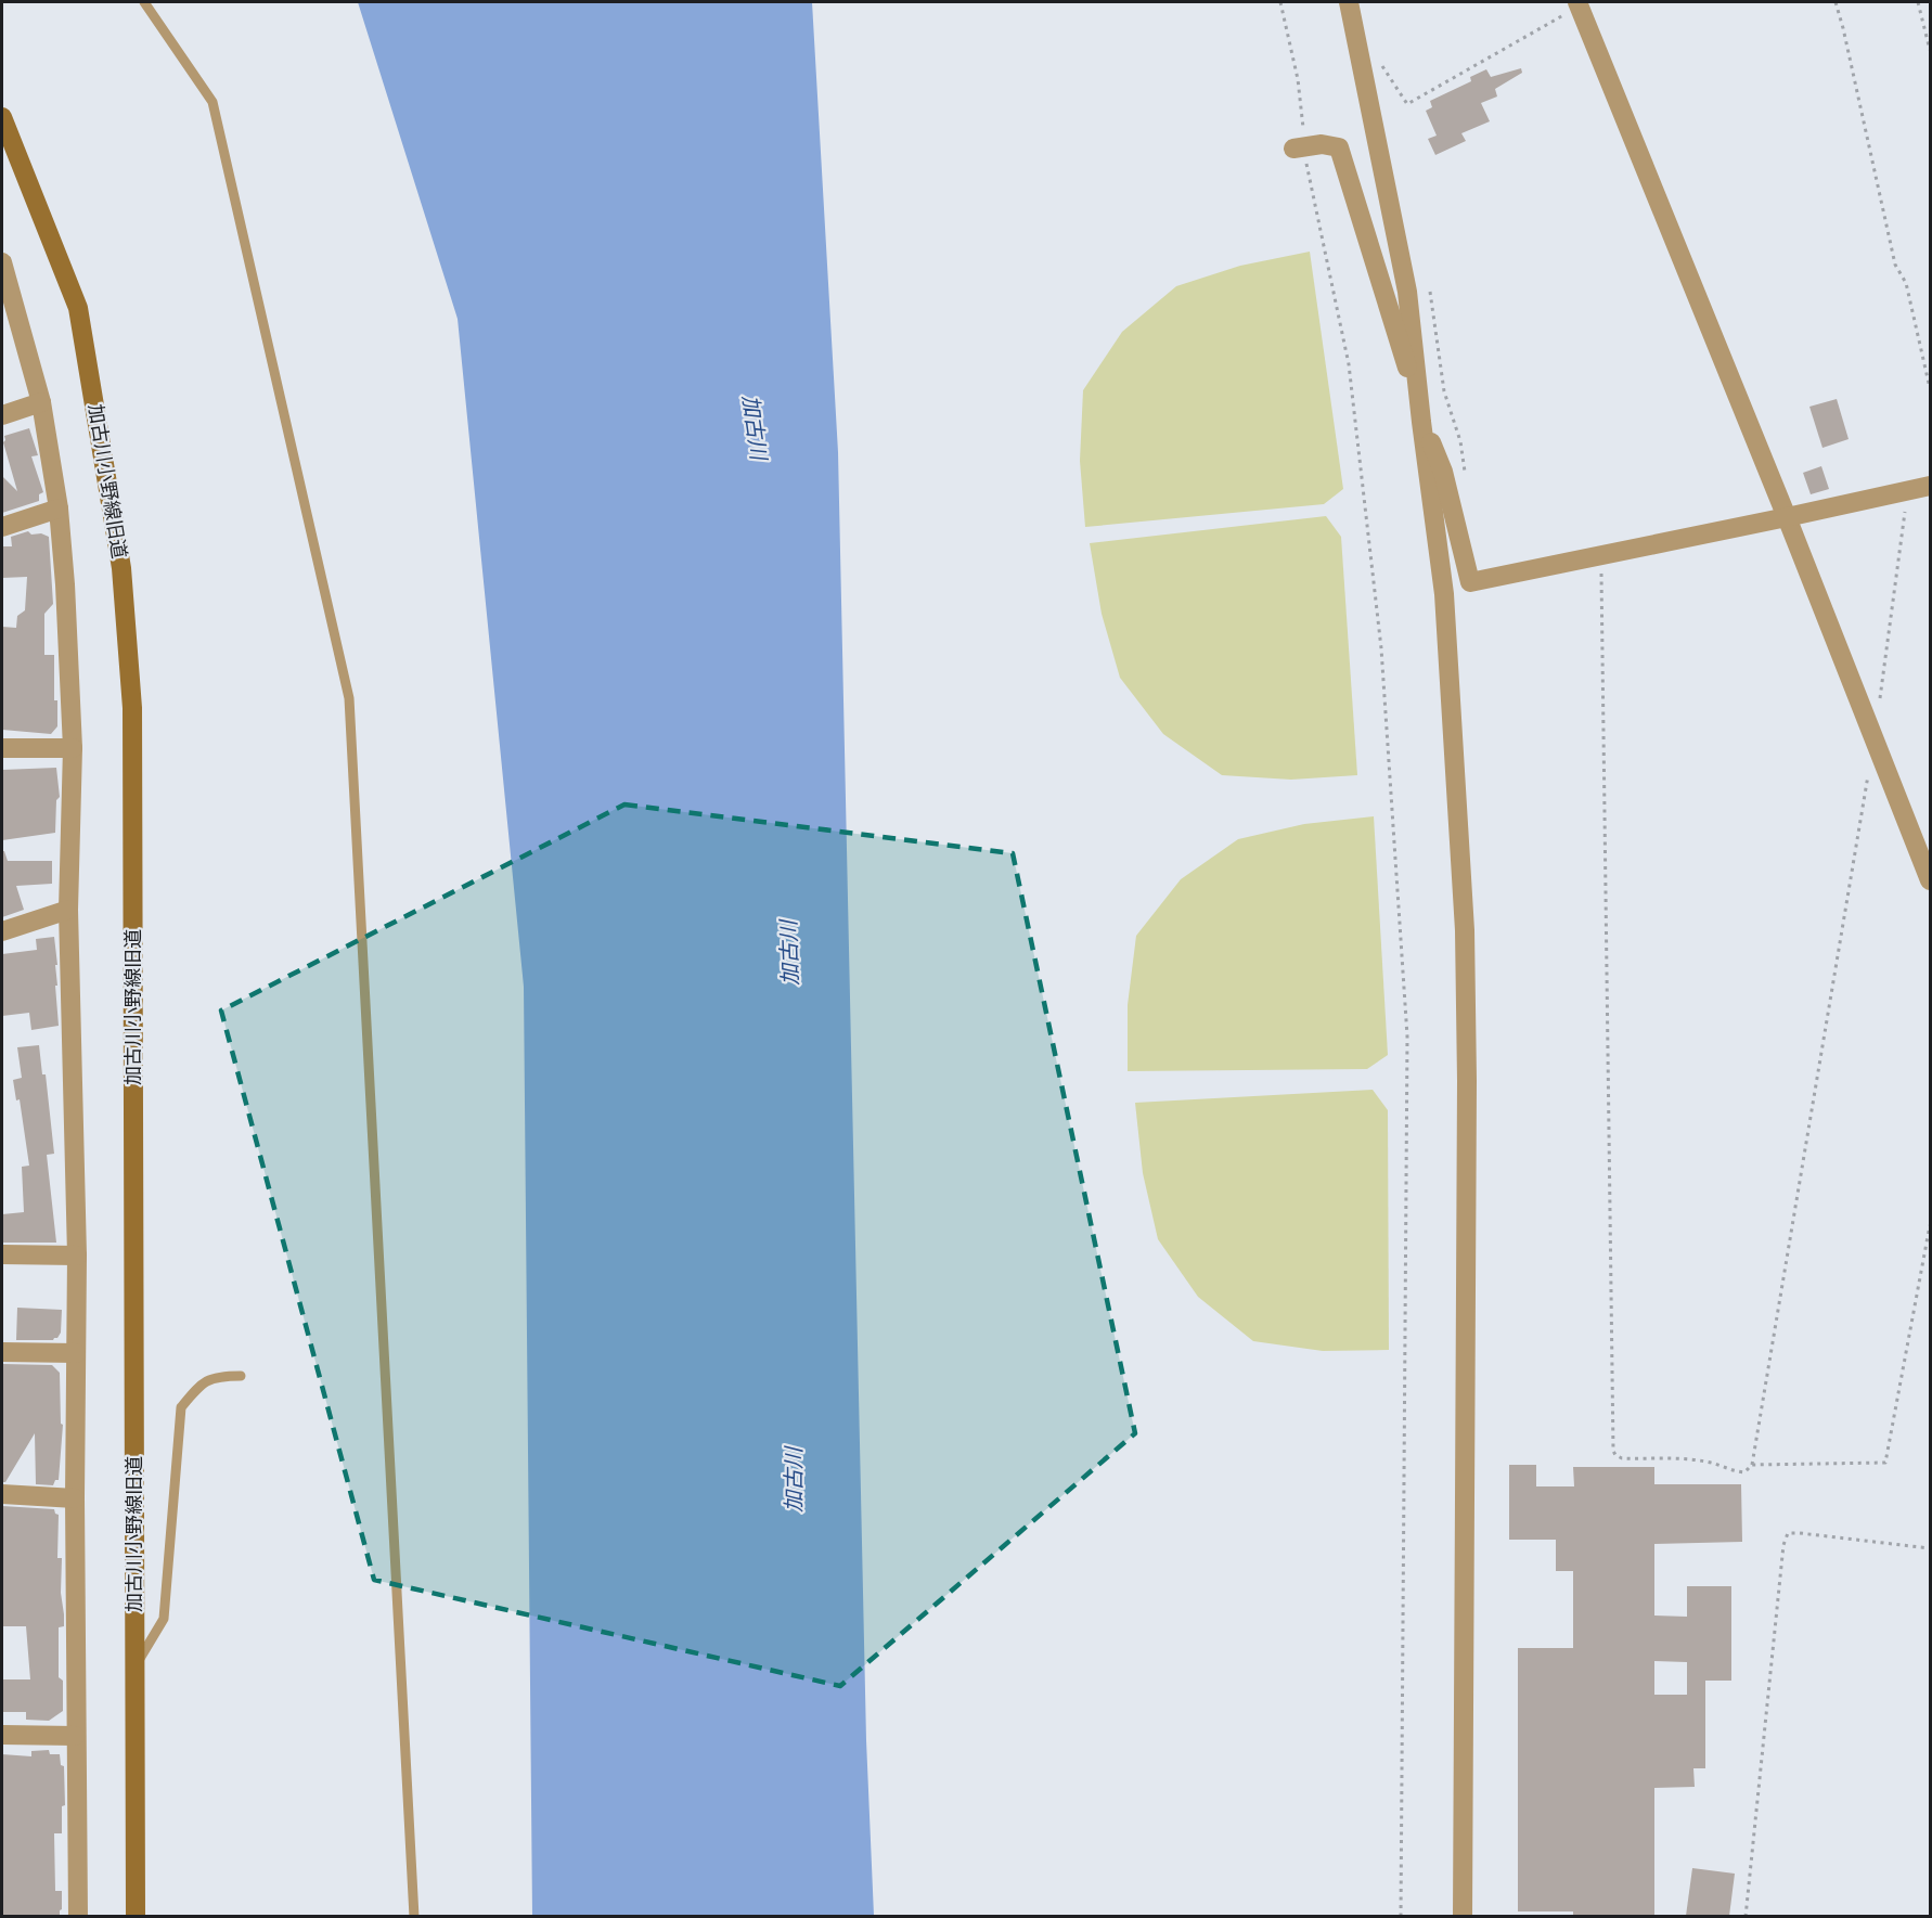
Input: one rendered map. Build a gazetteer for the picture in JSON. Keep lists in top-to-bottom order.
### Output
{
  "streets": {
    "street": ["加古川小野線旧道"]
  },
  "water": ["加古川"]
}
